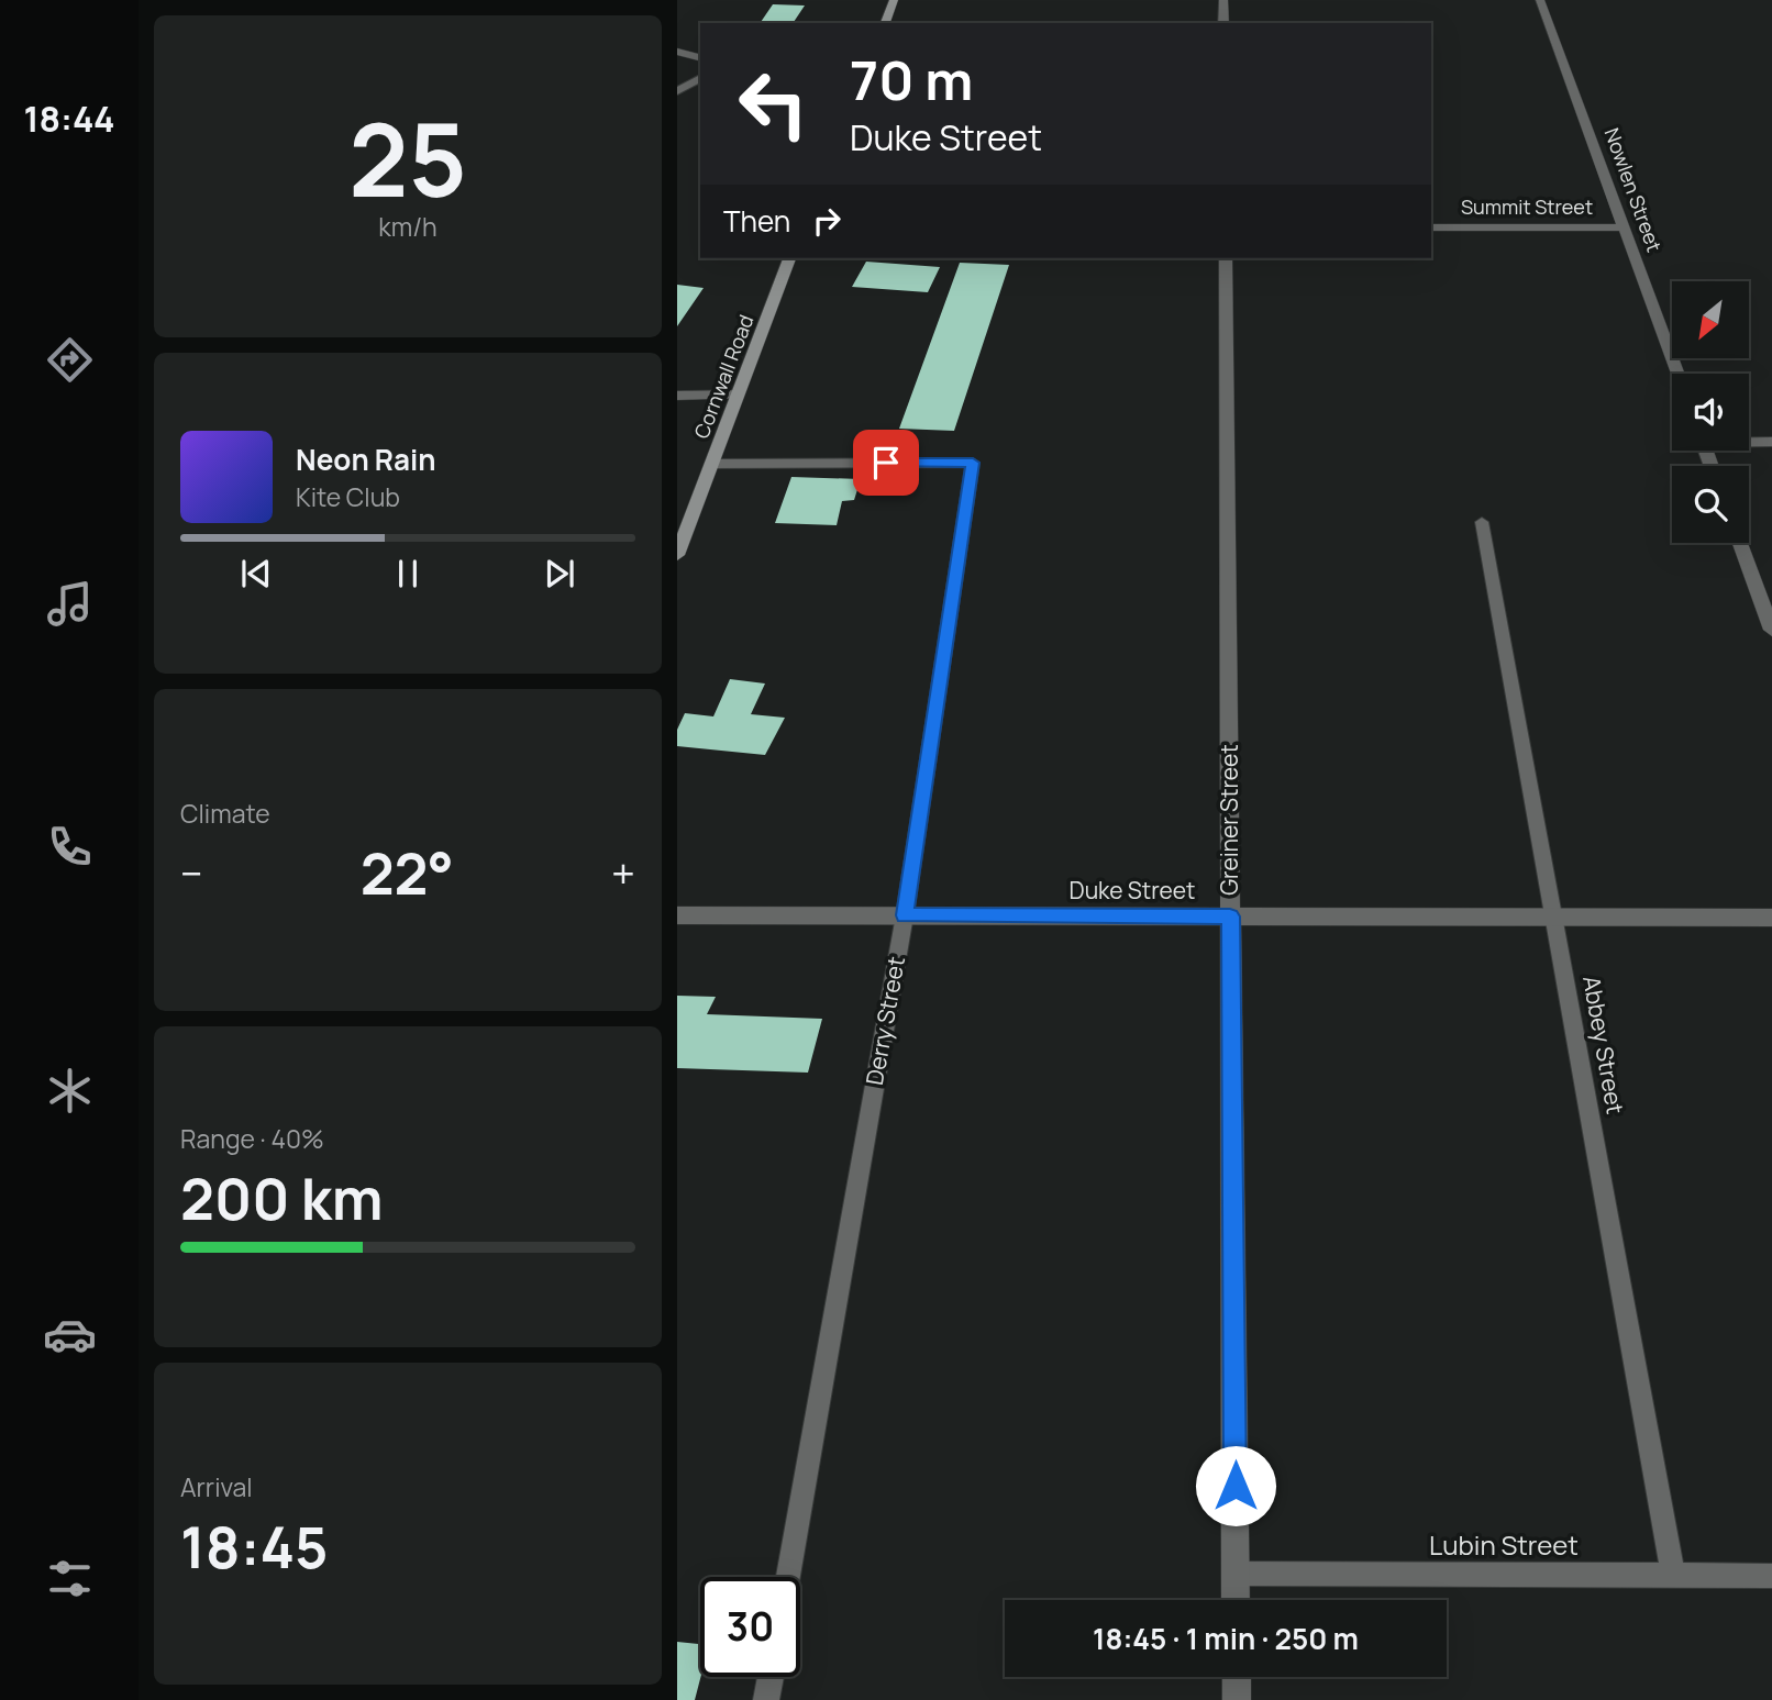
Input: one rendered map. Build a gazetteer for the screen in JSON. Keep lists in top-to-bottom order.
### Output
{
  "streets": {
    "main road": ["Cornwall Road"],
    "street": [
      "Nowlen Street",
      "Summit Street",
      "Greiner Street",
      "Duke Street"
    ],
    "lane": ["Derry Street", "Abbey Street", "Lubin Street"]
  },
  "crossings": [
    ["Nowlen Street", "Summit Street"],
    ["Cornwall Road", "Derry Street"],
    ["Greiner Street", "Duke Street"],
    ["Greiner Street", "Lubin Street"],
    ["Duke Street", "Derry Street"],
    ["Duke Street", "Abbey Street"],
    ["Abbey Street", "Lubin Street"]
  ],
  "north": "bottom left",
  "page": {
    "tabs": "18:44",
    "tile": [
      ["25", "km/h"],
      "Climate",
      ["Range · 40%", "200 km"],
      ["Arrival", "18:45"]
    ],
    "turn": ["70 m", "Duke Street"],
    "then": "Then",
    "song": ["Neon Rain", "Kite Club"],
    "heat": ["−", "22°", "+"],
    "limit": "30",
    "trip": "18:45 · 1 min · 250 m"
  }
}
